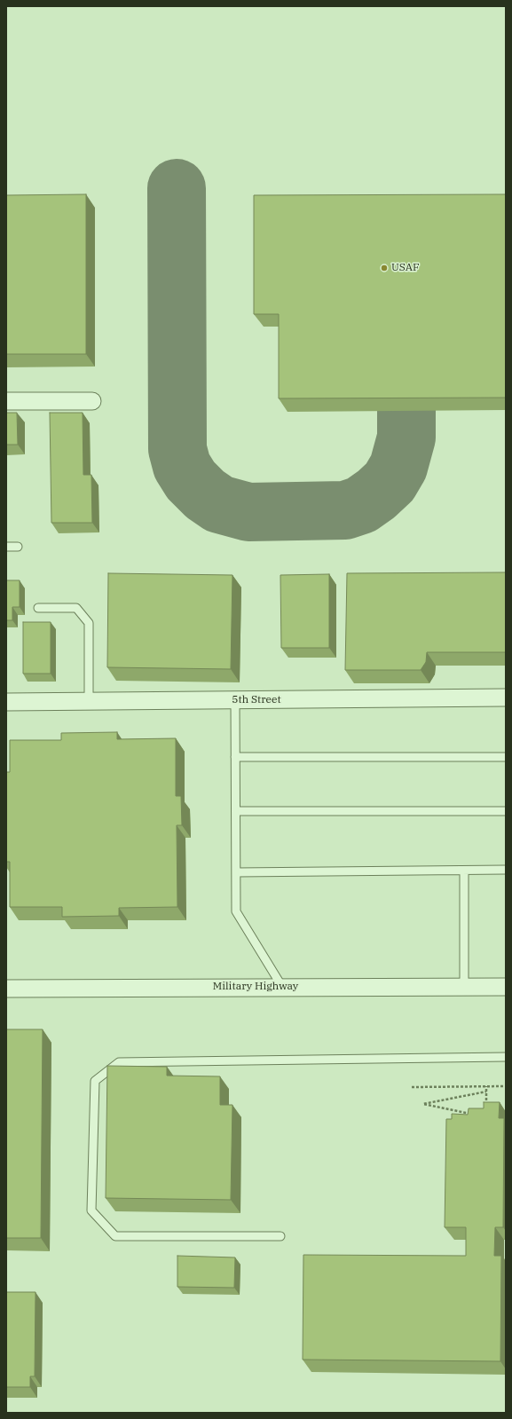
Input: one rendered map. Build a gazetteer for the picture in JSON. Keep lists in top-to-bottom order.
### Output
{
  "streets": {
    "street": ["5th Street", "Military Highway"]
  },
  "places": ["USAF"]
}
